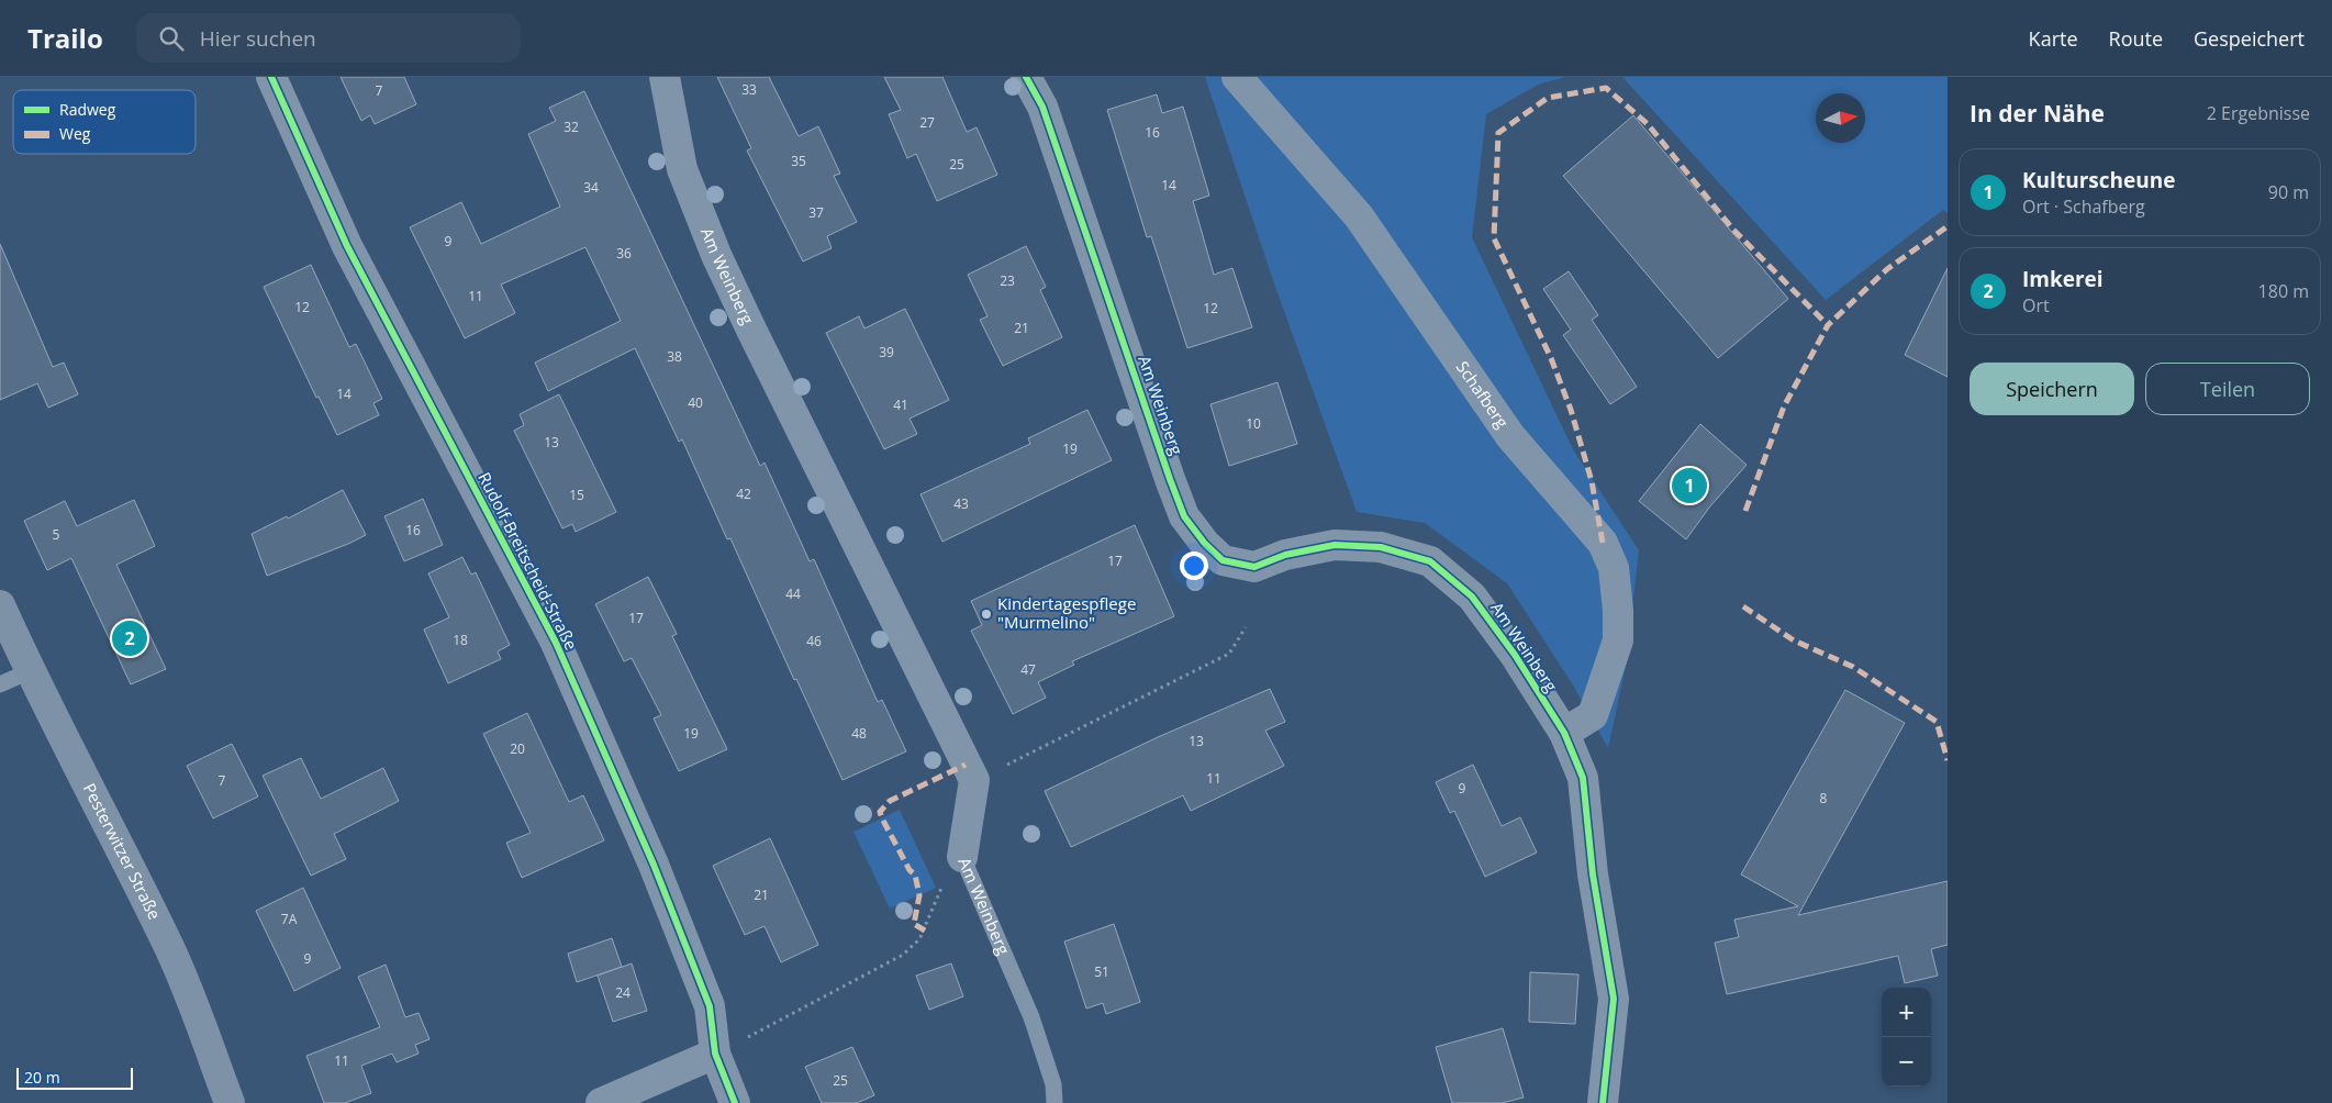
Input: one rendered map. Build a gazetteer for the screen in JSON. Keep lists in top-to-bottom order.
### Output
{
  "streets": {
    "street": [
      "Am Weinberg",
      "Schafberg",
      "Rudolf-Breitscheid-Straße",
      "Pesterwitzer Straße"
    ]
  },
  "crossings": [
    ["Am Weinberg", "Schafberg"]
  ],
  "places": ["Kindertagespflege \"Murmelino\""],
  "house_numbers": [
    "33",
    "7",
    "27",
    "32",
    "16",
    "35",
    "25",
    "14",
    "34",
    "37",
    "9",
    "36",
    "23",
    "11",
    "12",
    "12",
    "21",
    "39",
    "38",
    "14",
    "40",
    "41",
    "10",
    "13",
    "19",
    "42",
    "15",
    "43",
    "16",
    "5",
    "17",
    "44",
    "17",
    "18",
    "46",
    "47",
    "19",
    "48",
    "13",
    "20",
    "11",
    "7",
    "9",
    "8",
    "21",
    "7A",
    "9",
    "51",
    "24",
    "11",
    "25"
  ],
  "legend": ["Radweg", "Weg"],
  "scale_bar": "20 m",
  "north": "right",
  "page": {
    "header": "Trailo",
    "search": "Hier suchen",
    "nav": ["Karte", "Route", "Gespeichert"],
    "heading": ["In der Nähe", "2 Ergebnisse"],
    "list": [
      {
        "mark": "1",
        "name": "Kulturscheune",
        "note": "Ort · Schafberg",
        "value": "90 m"
      },
      {
        "mark": "2",
        "name": "Imkerei",
        "note": "Ort",
        "value": "180 m"
      }
    ],
    "buttons": ["Speichern", "Teilen"],
    "pins": ["1", "2"],
    "map_buttons": ["+", "−"],
    "scale": "20 m"
  }
}
